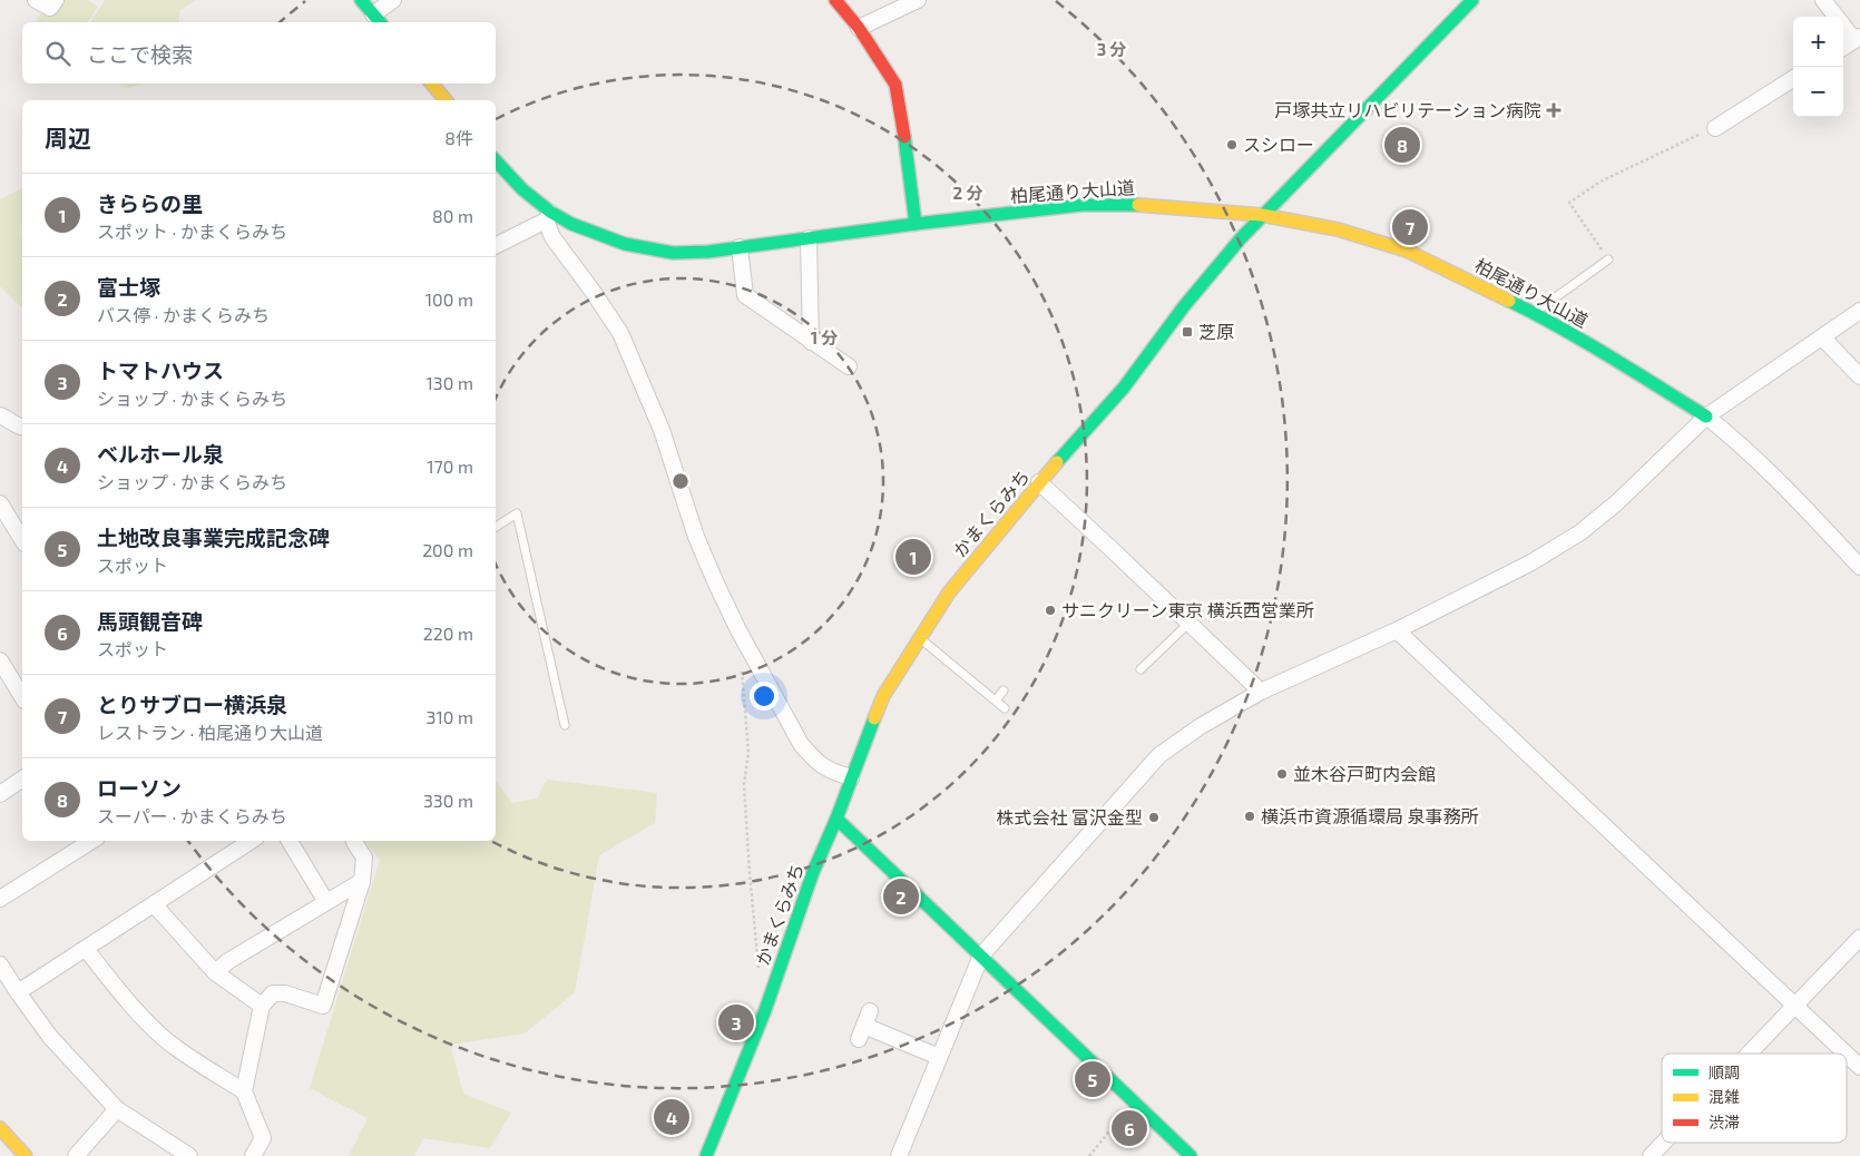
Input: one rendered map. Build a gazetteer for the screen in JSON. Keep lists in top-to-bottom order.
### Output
{
  "streets": {
    "street": ["柏尾通り大山道", "かまくらみち"]
  },
  "crossings": [
    ["柏尾通り大山道", "かまくらみち"]
  ],
  "places": {
    "health": ["戸塚共立リハビリテーション病院"],
    "other": [
      "スシロー",
      "サニクリーン東京 横浜西営業所",
      "並木谷戸町内会館",
      "横浜市資源循環局 泉事務所",
      "株式会社 富沢金型"
    ],
    "transit": ["芝原"]
  },
  "legend": ["順調", "混雑", "渋滞"],
  "page": {
    "map_buttons": ["+", "−"],
    "search": "ここで検索",
    "heading": ["周辺", "8件"],
    "pins": [
      "8",
      "7",
      "1",
      "2",
      "3",
      "5",
      "4",
      "6"
    ],
    "list": [
      {
        "mark": "1",
        "name": "きららの里",
        "note": "スポット · かまくらみち",
        "value": "80 m"
      },
      {
        "mark": "2",
        "name": "富士塚",
        "note": "バス停 · かまくらみち",
        "value": "100 m"
      },
      {
        "mark": "3",
        "name": "トマトハウス",
        "note": "ショップ · かまくらみち",
        "value": "130 m"
      },
      {
        "mark": "4",
        "name": "ベルホール泉",
        "note": "ショップ · かまくらみち",
        "value": "170 m"
      },
      {
        "mark": "5",
        "name": "土地改良事業完成記念碑",
        "note": "スポット",
        "value": "200 m"
      },
      {
        "mark": "6",
        "name": "馬頭観音碑",
        "note": "スポット",
        "value": "220 m"
      },
      {
        "mark": "7",
        "name": "とりサブロー横浜泉",
        "note": "レストラン · 柏尾通り大山道",
        "value": "310 m"
      },
      {
        "mark": "8",
        "name": "ローソン",
        "note": "スーパー · かまくらみち",
        "value": "330 m"
      }
    ]
  },
  "rings": ["3 分", "2 分", "1 分"]
}
